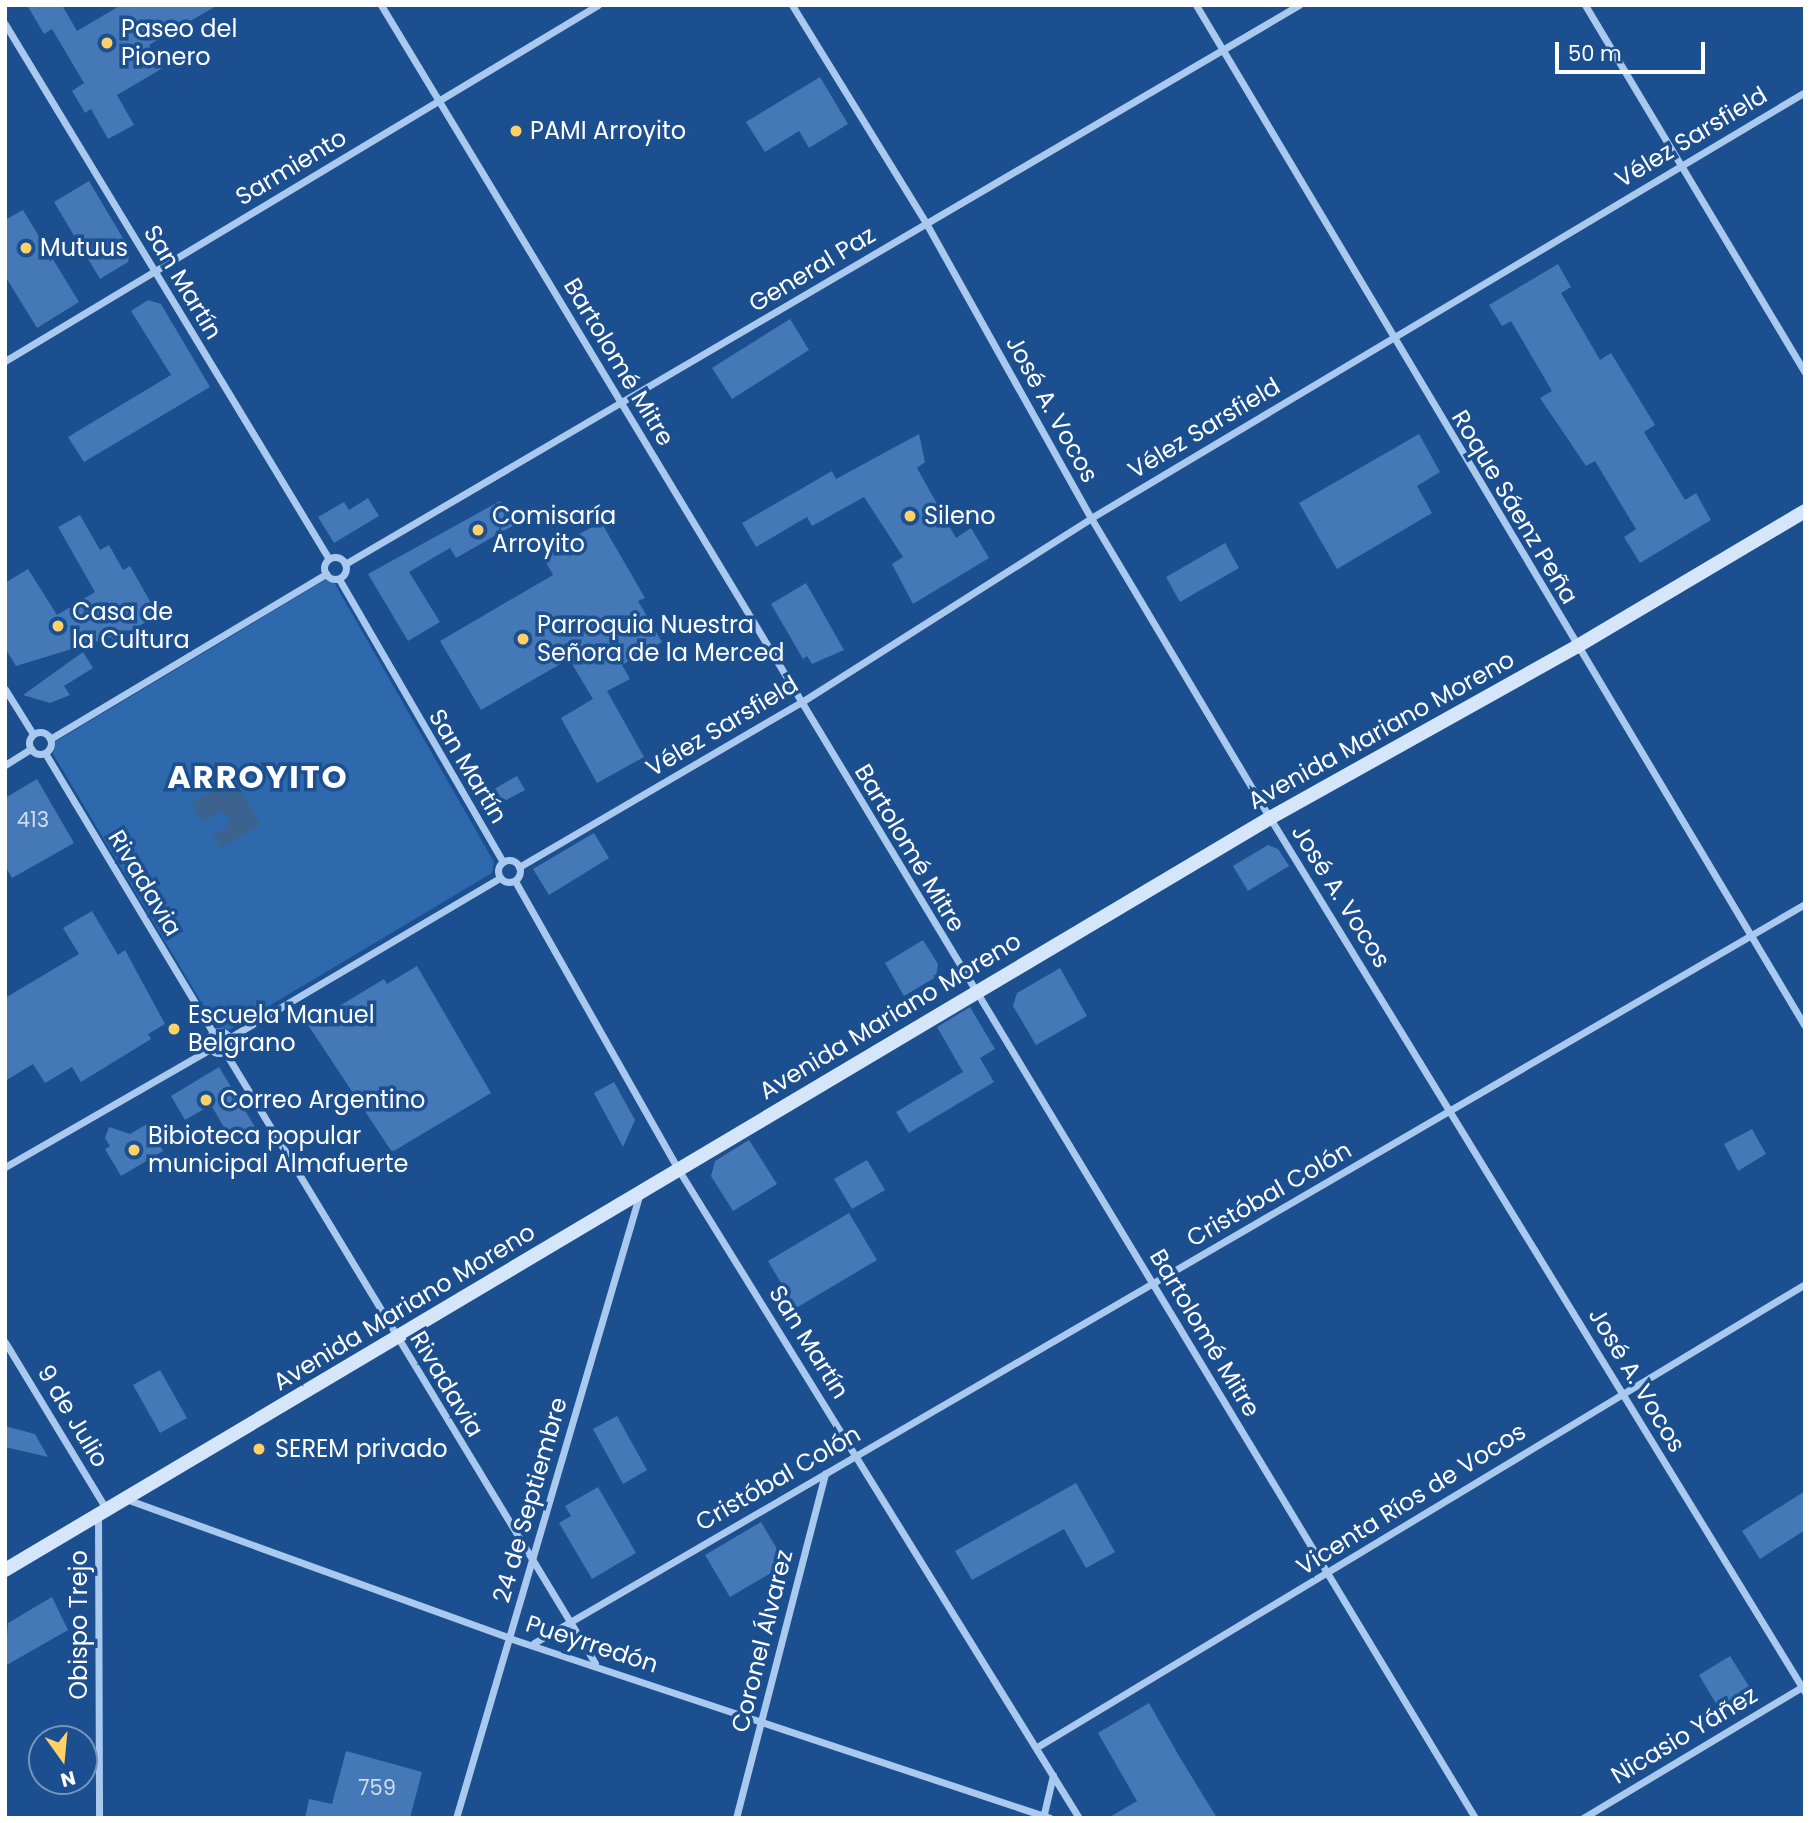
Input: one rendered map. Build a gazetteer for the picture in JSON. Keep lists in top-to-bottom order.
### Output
{
  "streets": {
    "main road": ["Avenida Mariano Moreno"],
    "street": [
      "Vélez Sarsfield",
      "Sarmiento",
      "General Paz",
      "San Martín",
      "Bartolomé Mitre",
      "José A. Vocos",
      "Roque Sáenz Peña",
      "Rivadavia",
      "Cristóbal Colón",
      "9 de Julio",
      "Vicenta Ríos de Vocos",
      "24 de Septiembre",
      "Obispo Trejo",
      "Coronel Álvarez",
      "Pueyrredón",
      "Nicasio Yáñez"
    ]
  },
  "crossings": [
    ["Vélez Sarsfield", "Bartolomé Mitre"],
    ["Vélez Sarsfield", "José A. Vocos"],
    ["Vélez Sarsfield", "Roque Sáenz Peña"],
    ["Sarmiento", "San Martín"],
    ["Sarmiento", "Bartolomé Mitre"],
    ["General Paz", "Bartolomé Mitre"],
    ["General Paz", "José A. Vocos"],
    ["General Paz", "Roque Sáenz Peña"],
    ["San Martín", "Avenida Mariano Moreno"],
    ["San Martín", "Cristóbal Colón"],
    ["San Martín", "Vicenta Ríos de Vocos"],
    ["Bartolomé Mitre", "Avenida Mariano Moreno"],
    ["Bartolomé Mitre", "Cristóbal Colón"],
    ["Bartolomé Mitre", "Vicenta Ríos de Vocos"],
    ["José A. Vocos", "Avenida Mariano Moreno"],
    ["José A. Vocos", "Cristóbal Colón"],
    ["José A. Vocos", "Vicenta Ríos de Vocos"],
    ["José A. Vocos", "Nicasio Yáñez"],
    ["Roque Sáenz Peña", "Avenida Mariano Moreno"],
    ["Roque Sáenz Peña", "Cristóbal Colón"],
    ["Avenida Mariano Moreno", "Rivadavia"],
    ["Avenida Mariano Moreno", "9 de Julio"],
    ["Avenida Mariano Moreno", "24 de Septiembre"],
    ["Avenida Mariano Moreno", "Obispo Trejo"],
    ["Avenida Mariano Moreno", "Pueyrredón"],
    ["Rivadavia", "Cristóbal Colón"],
    ["Rivadavia", "24 de Septiembre"],
    ["Rivadavia", "Pueyrredón"],
    ["Cristóbal Colón", "Coronel Álvarez"],
    ["Cristóbal Colón", "Pueyrredón"],
    ["9 de Julio", "Obispo Trejo"],
    ["24 de Septiembre", "Pueyrredón"],
    ["Coronel Álvarez", "Pueyrredón"]
  ],
  "districts": ["ARROYITO"],
  "places": [
    "Paseo del Pionero",
    "PAMI Arroyito",
    "Mutuus",
    "Sileno",
    "Comisaría Arroyito",
    "Casa de la Cultura",
    "Parroquia Nuestra Señora de la Merced",
    "Escuela Manuel Belgrano",
    "Correo Argentino",
    "Bibioteca popular municipal Almafuerte",
    "SEREM privado"
  ],
  "house_numbers": ["413", "759"],
  "scale_bar": "50 m",
  "north": "bottom"
}
